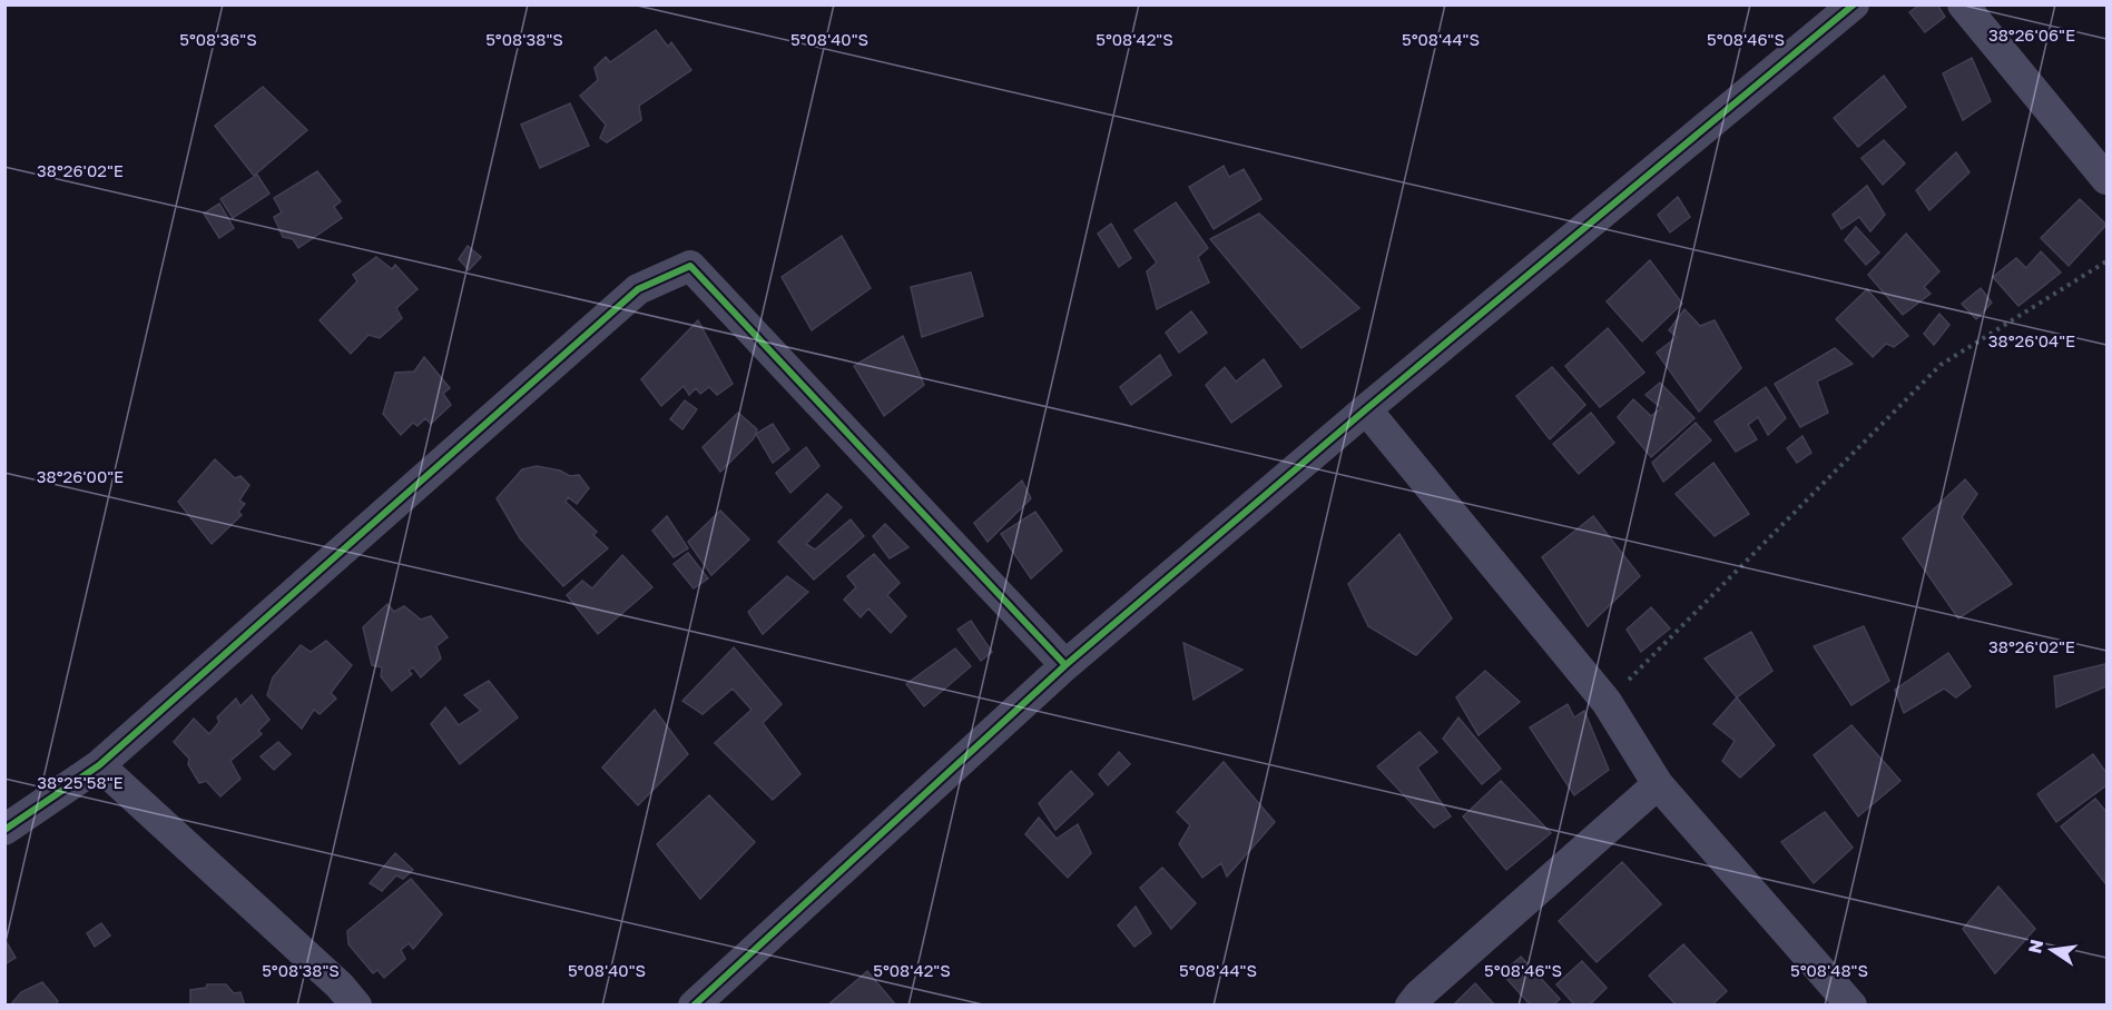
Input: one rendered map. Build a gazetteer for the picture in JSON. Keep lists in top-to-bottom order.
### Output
{
  "north": "left",
  "coordinates": [
    "38°26'06\"E",
    "5°08'36\"S",
    "5°08'38\"S",
    "5°08'40\"S",
    "5°08'42\"S",
    "5°08'44\"S",
    "5°08'46\"S",
    "38°26'02\"E",
    "38°26'04\"E",
    "38°26'00\"E",
    "38°25'58\"E",
    "5°08'48\"S"
  ]
}
